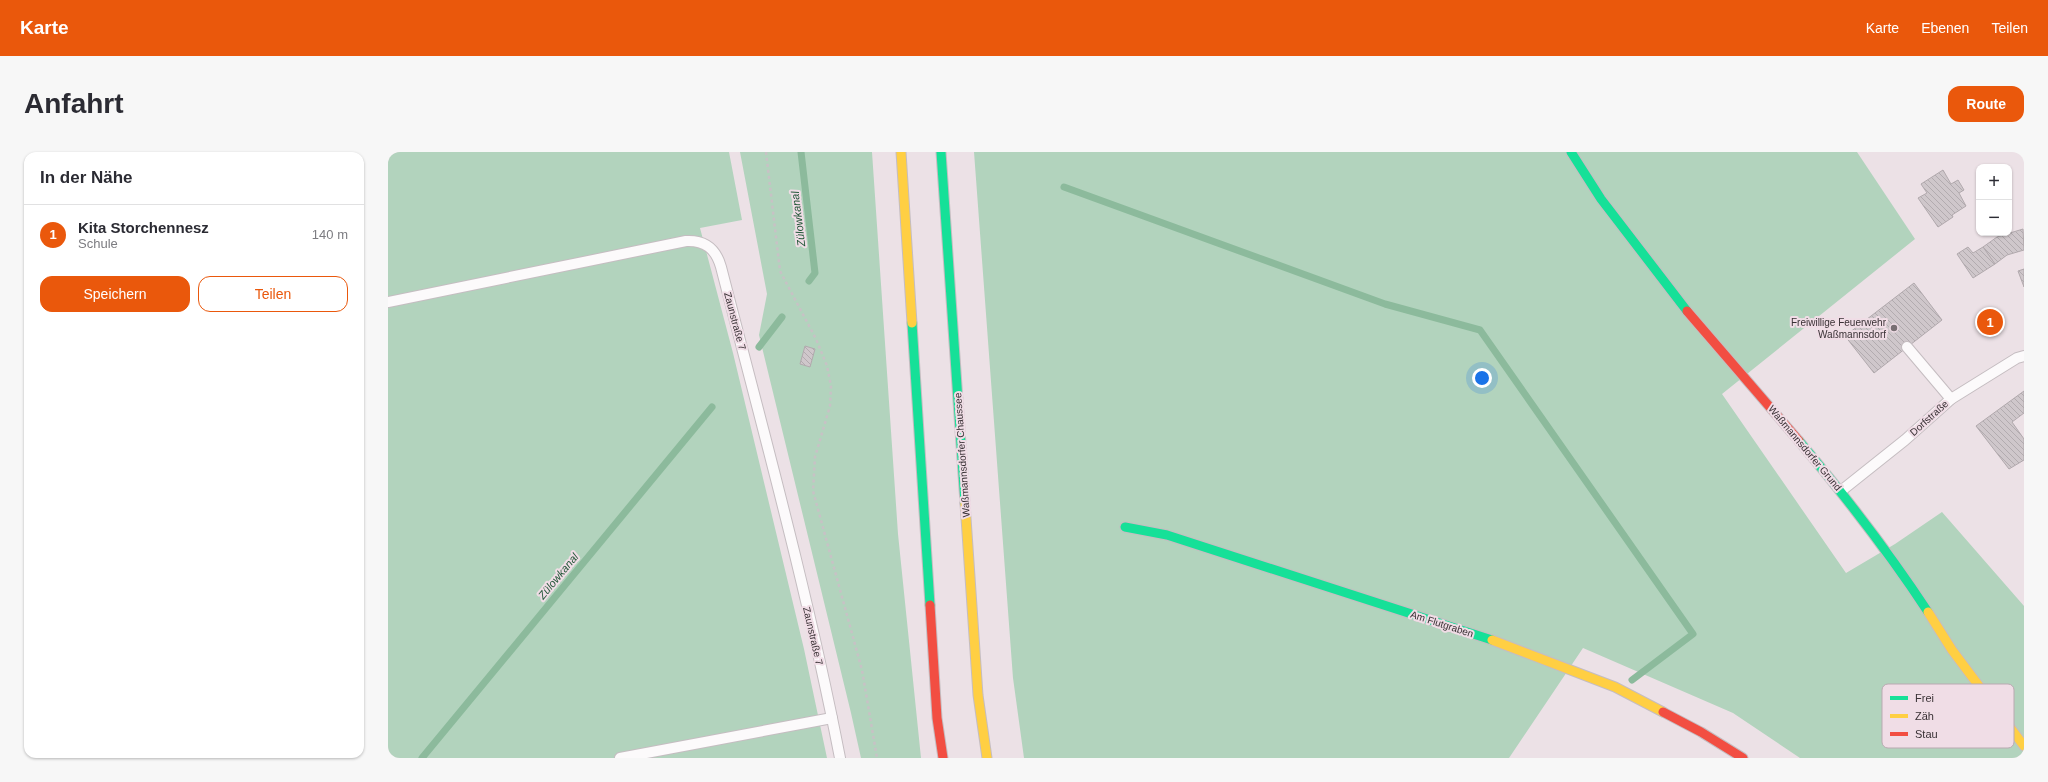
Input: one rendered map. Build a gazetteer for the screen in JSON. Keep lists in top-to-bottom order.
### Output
{
  "streets": {
    "street": ["Waßmannsdorfer Grund", "Waßmannsdorfer Chaussee", "Am Flutgraben"],
    "lane": ["Zaunstraße 7", "Dorfstraße"]
  },
  "crossings": [
    ["Dorfstraße", "Waßmannsdorfer Grund"]
  ],
  "water": ["Zülowkanal"],
  "places": ["Freiwillige Feuerwehr Waßmannsdorf"],
  "legend": ["Frei", "Zäh", "Stau"],
  "page": {
    "header": "Karte",
    "nav": ["Karte", "Ebenen", "Teilen"],
    "buttons": [
      "Route",
      ["Speichern", "Teilen"]
    ],
    "title": "Anfahrt",
    "heading": "In der Nähe",
    "map_buttons": ["+", "−"],
    "list": [
      {
        "mark": "1",
        "name": "Kita Storchennesz",
        "note": "Schule",
        "value": "140 m"
      }
    ],
    "pins": "1"
  }
}
